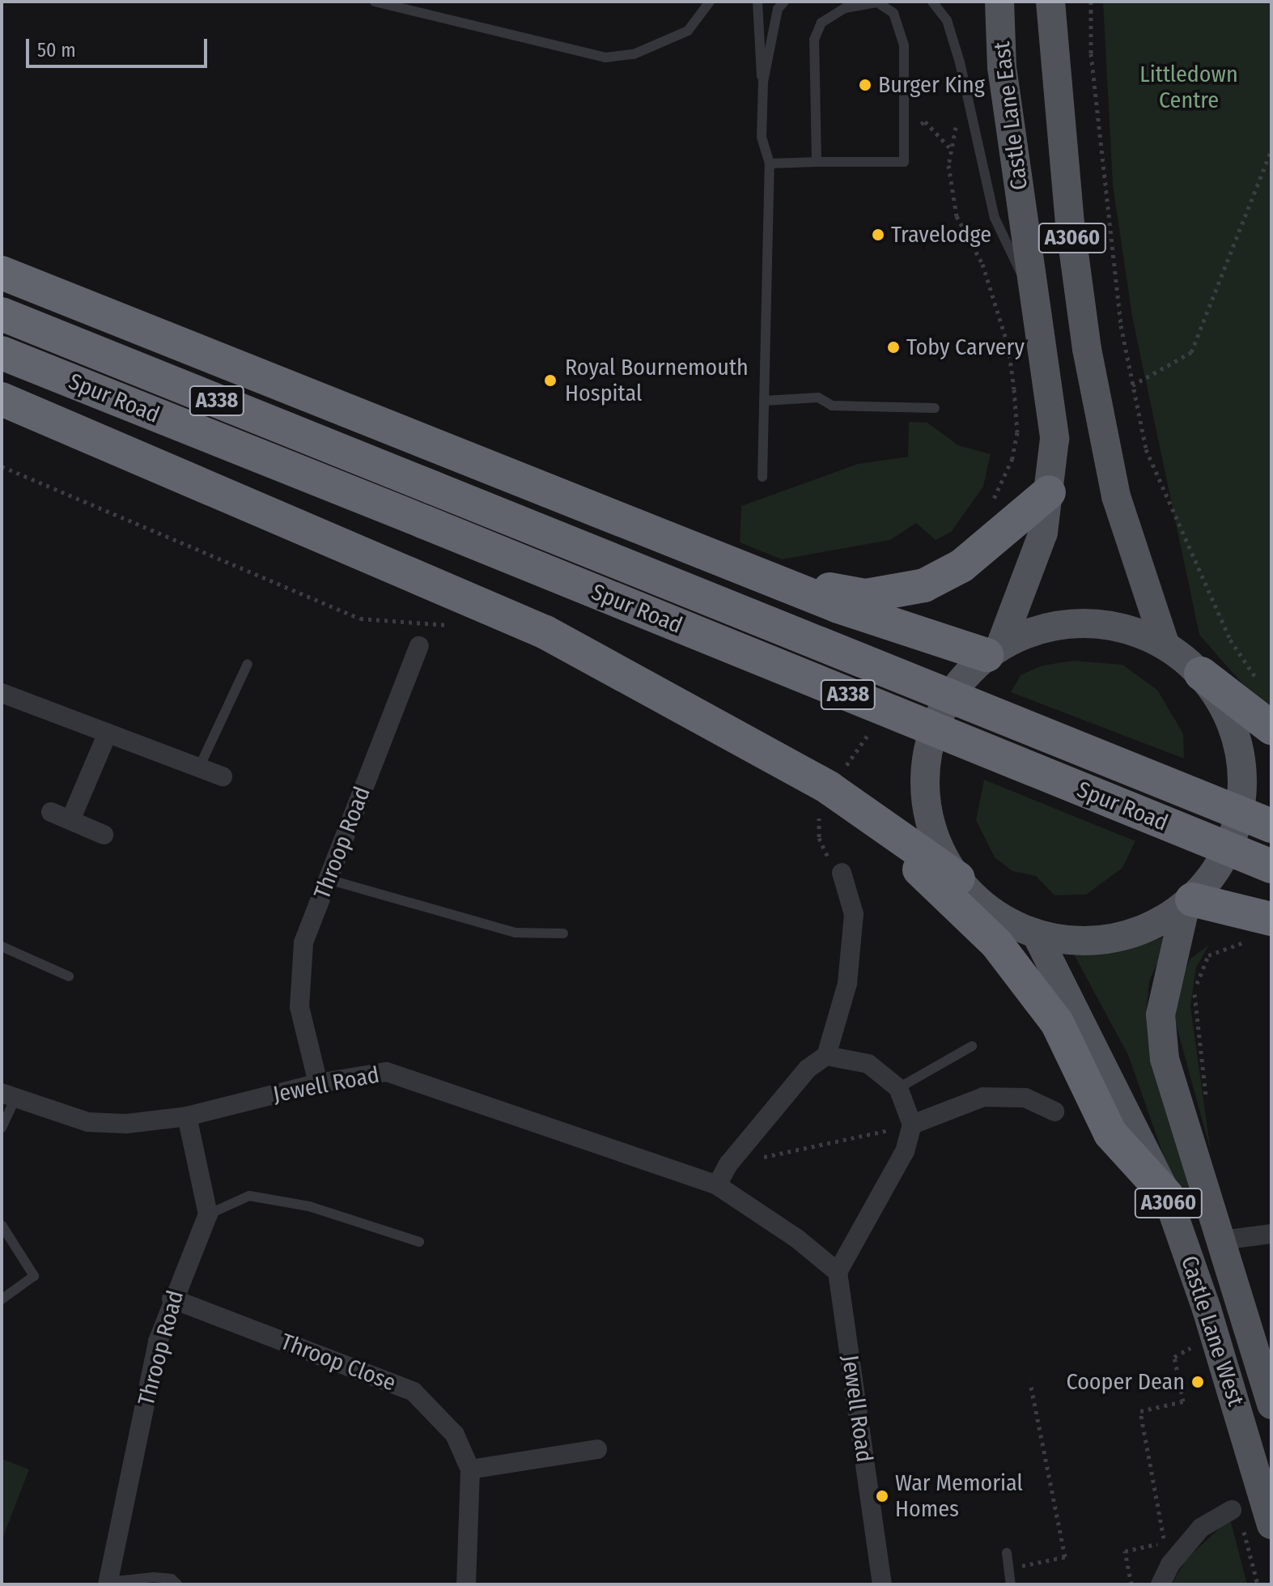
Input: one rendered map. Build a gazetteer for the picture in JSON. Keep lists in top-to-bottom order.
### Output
{
  "streets": {
    "highway": ["Spur Road", "A338"],
    "main road": ["Castle Lane East", "A3060", "Castle Lane West"],
    "street": ["Throop Road", "Jewell Road", "Throop Close"]
  },
  "crossings": [
    ["Throop Road", "Jewell Road"],
    ["Throop Road", "Throop Close"]
  ],
  "parks": ["Littledown Centre"],
  "places": [
    "Burger King",
    "Travelodge",
    "Toby Carvery",
    "Royal Bournemouth Hospital",
    "Cooper Dean",
    "War Memorial Homes"
  ],
  "scale_bar": "50 m"
}
